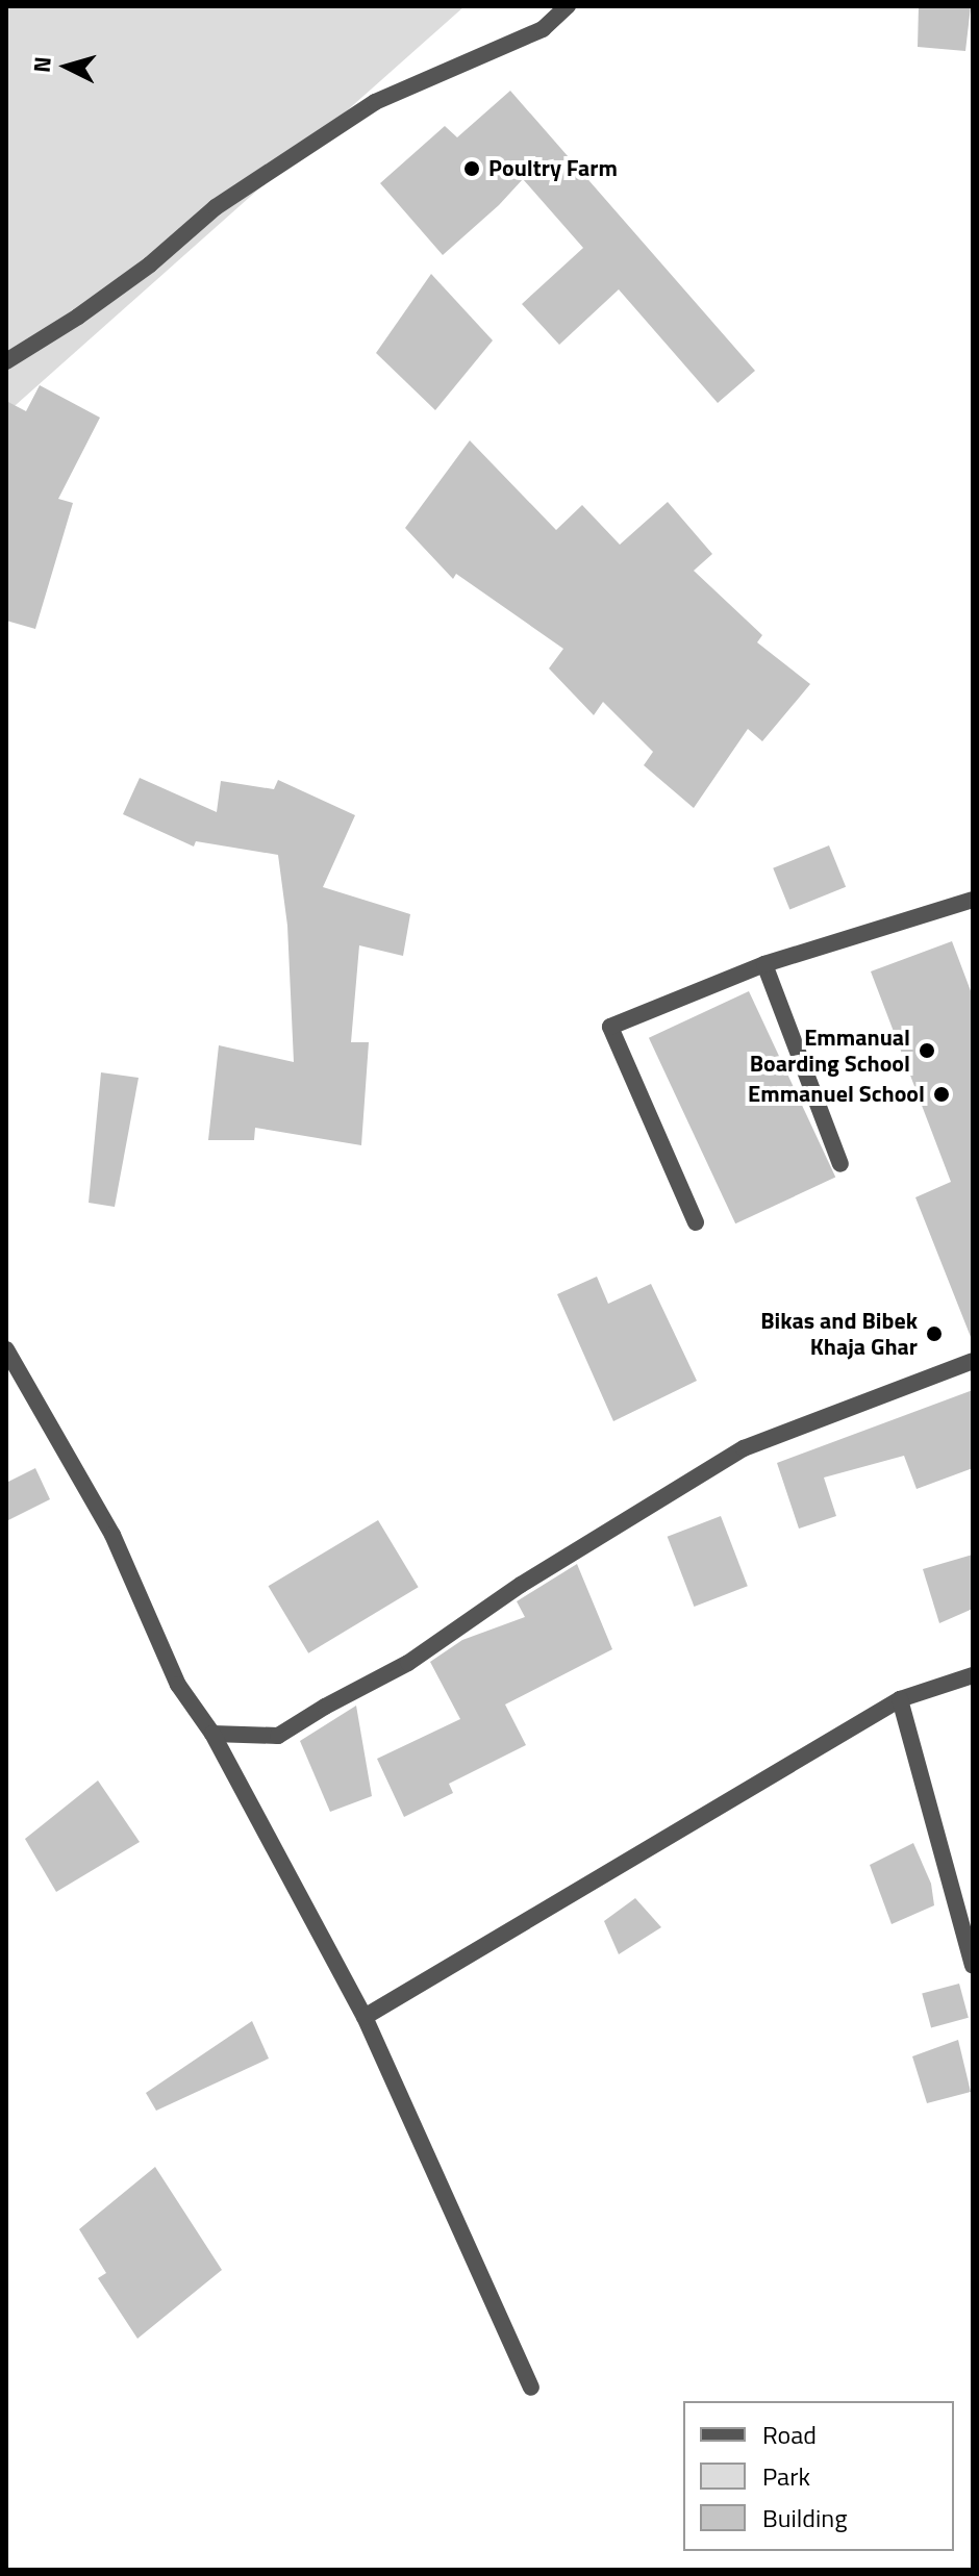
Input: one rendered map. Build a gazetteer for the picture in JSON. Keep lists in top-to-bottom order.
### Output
{
  "places": [
    "Poultry Farm",
    "Emmanual Boarding School",
    "Emmanuel School",
    "Bikas and Bibek Khaja Ghar"
  ],
  "legend": ["Road", "Park", "Building"],
  "north": "left"
}
